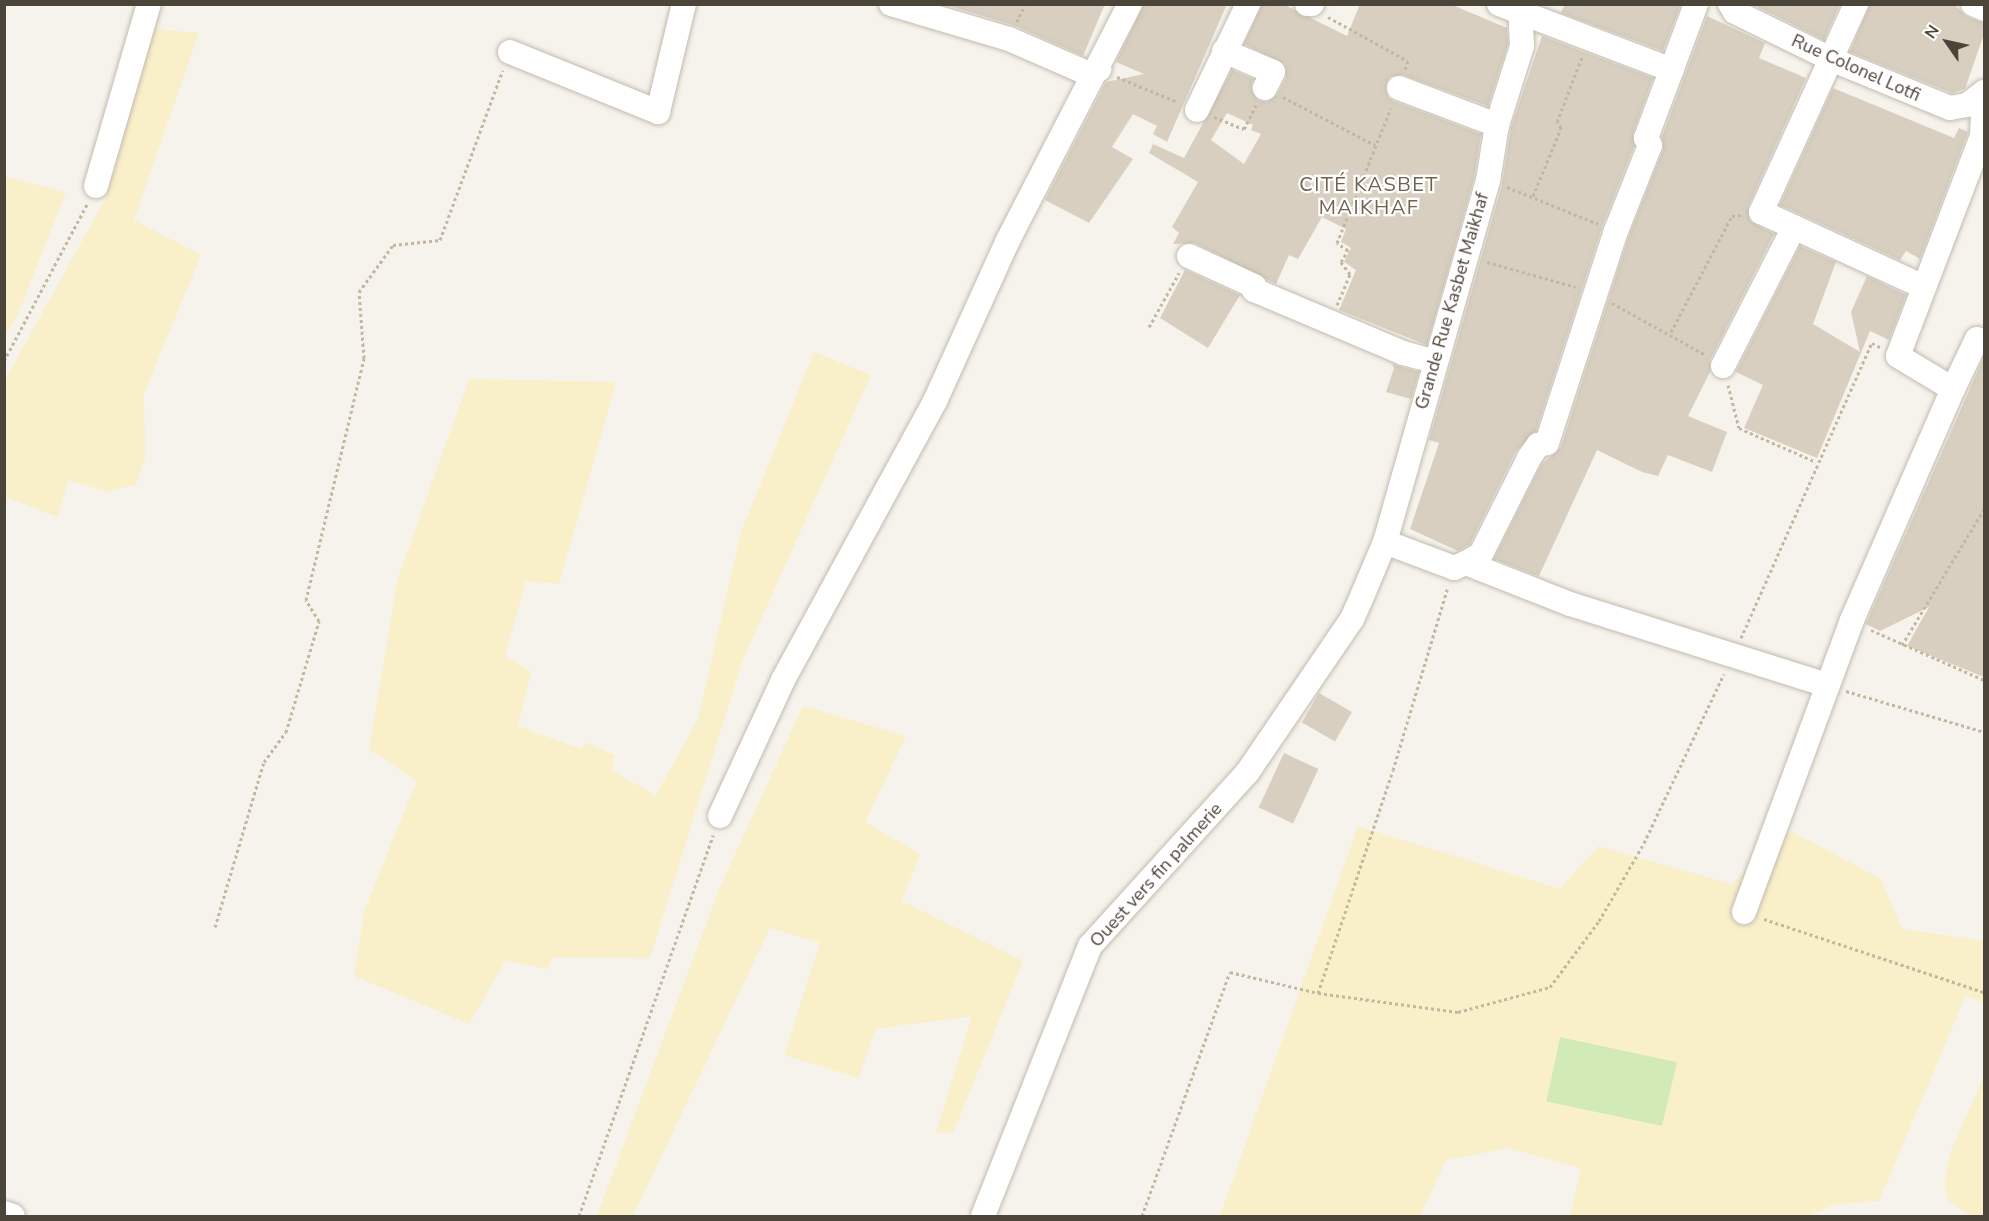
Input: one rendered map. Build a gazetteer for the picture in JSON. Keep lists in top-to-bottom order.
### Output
{
  "streets": {
    "street": ["Rue Colonel Lotfi", "Grande Rue Kasbet Maikhaf", "Ouest vers fin palmerie"]
  },
  "crossings": [
    ["Grande Rue Kasbet Maikhaf", "Ouest vers fin palmerie"]
  ],
  "districts": ["CITÉ KASBET MAIKHAF"],
  "north": "top left"
}
